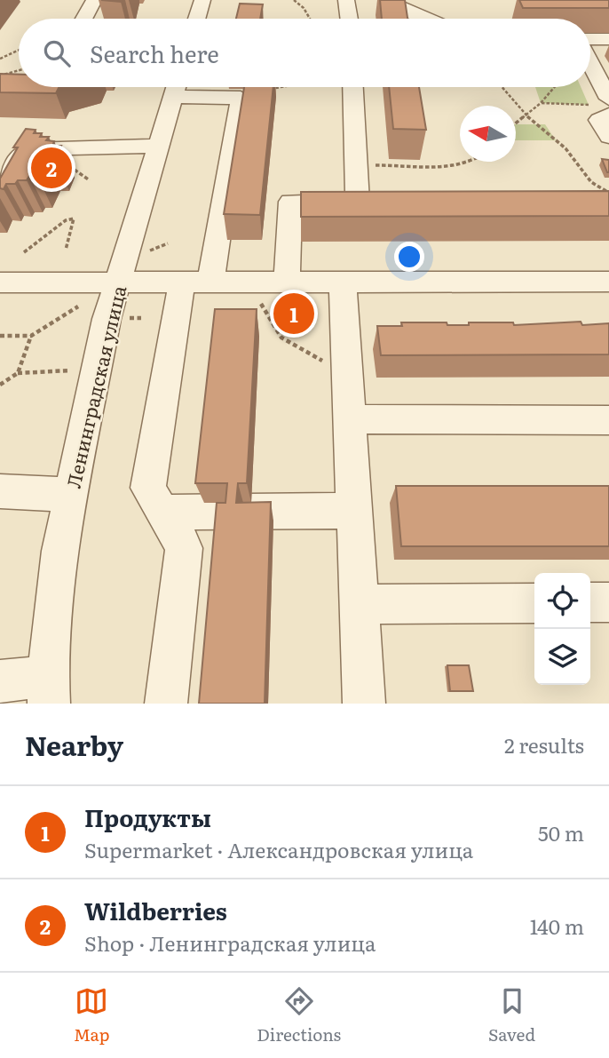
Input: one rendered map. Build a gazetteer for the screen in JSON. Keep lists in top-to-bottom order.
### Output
{
  "streets": {
    "street": ["Ленинградская улица"]
  },
  "north": "left",
  "page": {
    "search": "Search here",
    "pins": ["2", "1"],
    "heading": ["Nearby", "2 results"],
    "list": [
      {
        "mark": "1",
        "name": "Продукты",
        "note": "Supermarket · Александровская улица",
        "value": "50 m"
      },
      {
        "mark": "2",
        "name": "Wildberries",
        "note": "Shop · Ленинградская улица",
        "value": "140 m"
      }
    ],
    "nav": ["Map", "Directions", "Saved"]
  }
}
